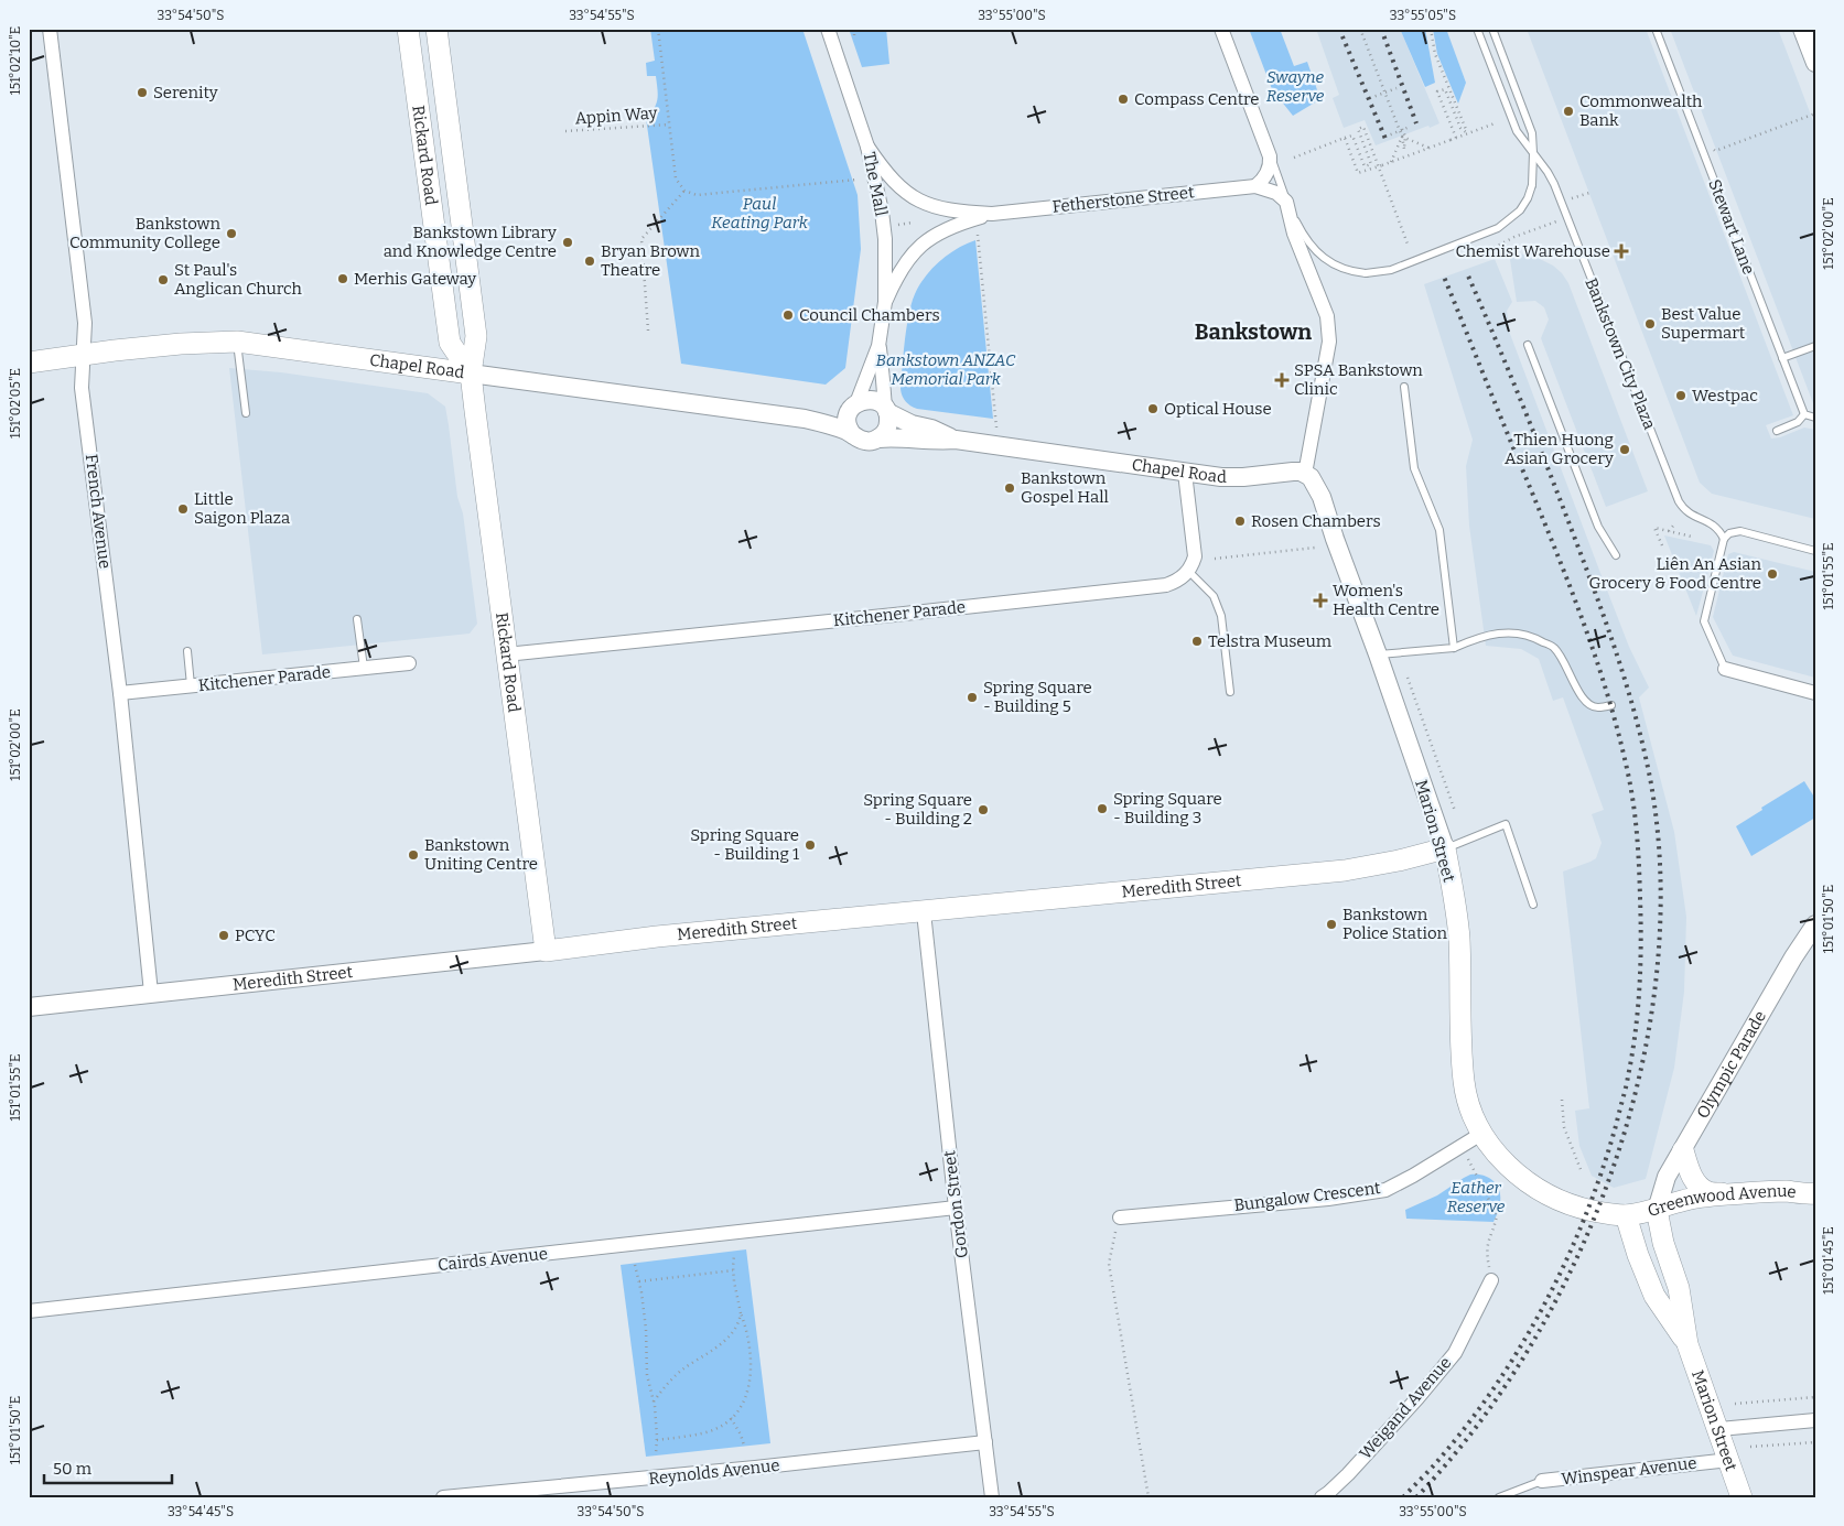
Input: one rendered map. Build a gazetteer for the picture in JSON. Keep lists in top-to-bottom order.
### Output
{
  "streets": {
    "main road": [
      "Rickard Road",
      "Chapel Road",
      "Marion Street",
      "Meredith Street",
      "Greenwood Avenue"
    ],
    "street": [
      "The Mall",
      "Fetherstone Street",
      "French Avenue",
      "Kitchener Parade",
      "Olympic Parade",
      "Bungalow Crescent",
      "Gordon Street",
      "Cairds Avenue",
      "Weigand Avenue",
      "Winspear Avenue",
      "Reynolds Avenue"
    ],
    "lane": ["Stewart Lane", "Bankstown City Plaza"],
    "path": ["Appin Way"]
  },
  "crossings": [
    ["Rickard Road", "Chapel Road"],
    ["Rickard Road", "Kitchener Parade"],
    ["Rickard Road", "Meredith Street"],
    ["The Mall", "Fetherstone Street"],
    ["The Mall", "Chapel Road"],
    ["Chapel Road", "French Avenue"],
    ["Chapel Road", "Marion Street"],
    ["French Avenue", "Kitchener Parade"],
    ["French Avenue", "Meredith Street"],
    ["Marion Street", "Meredith Street"],
    ["Marion Street", "Olympic Parade"],
    ["Marion Street", "Bungalow Crescent"],
    ["Marion Street", "Greenwood Avenue"],
    ["Marion Street", "Winspear Avenue"],
    ["Meredith Street", "Gordon Street"],
    ["Olympic Parade", "Greenwood Avenue"],
    ["Gordon Street", "Cairds Avenue"],
    ["Gordon Street", "Reynolds Avenue"]
  ],
  "districts": ["Bankstown"],
  "parks": [
    "Swayne Reserve",
    "Paul Keating Park",
    "Bankstown ANZAC Memorial Park",
    "Eather Reserve"
  ],
  "places": {
    "other": [
      "Serenity",
      "Compass Centre",
      "Commonwealth Bank",
      "Bankstown Community College",
      "Bankstown Library and Knowledge Centre",
      "Bryan Brown Theatre",
      "Merhis Gateway",
      "St Paul's Anglican Church",
      "Council Chambers",
      "Best Value Supermart",
      "Westpac",
      "Optical House",
      "Thien Huong Asian Grocery",
      "Bankstown Gospel Hall",
      "Little Saigon Plaza",
      "Rosen Chambers",
      "Liên An Asian Grocery & Food Centre",
      "Telstra Museum",
      "Spring Square - Building 5",
      "Spring Square - Building 3",
      "Spring Square - Building 2",
      "Spring Square - Building 1",
      "Bankstown Uniting Centre",
      "Bankstown Police Station",
      "PCYC"
    ],
    "health": ["Chemist Warehouse", "SPSA Bankstown Clinic", "Women's Health Centre"]
  },
  "scale_bar": "50 m",
  "coordinates": [
    "33°54'50\"S",
    "33°54'55\"S",
    "33°55'00\"S",
    "33°55'05\"S",
    "151°02'10\"E",
    "151°02'00\"E",
    "151°02'05\"E",
    "151°01'55\"E",
    "151°01'50\"E",
    "151°01'45\"E",
    "33°54'45\"S"
  ]
}
